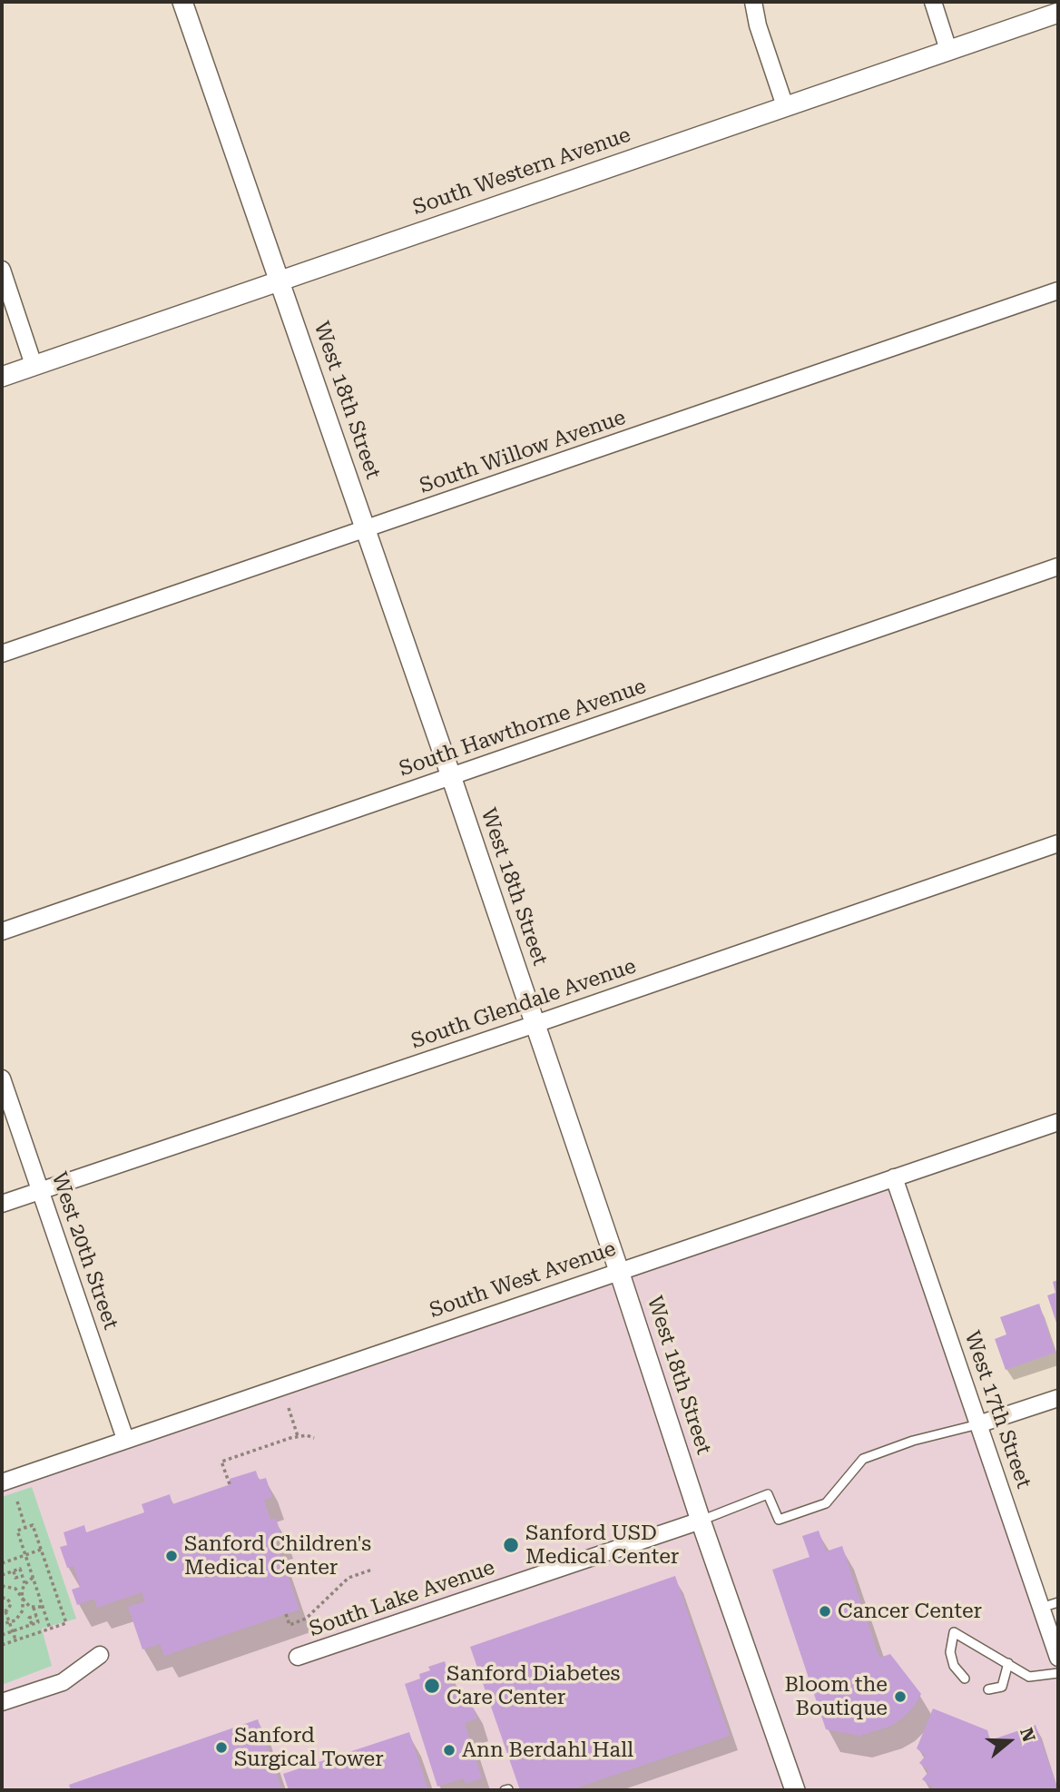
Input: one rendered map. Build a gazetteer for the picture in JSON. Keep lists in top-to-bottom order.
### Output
{
  "streets": {
    "street": [
      "South Western Avenue",
      "West 18th Street",
      "South Willow Avenue",
      "South Hawthorne Avenue",
      "South Glendale Avenue",
      "West 20th Street",
      "South West Avenue",
      "West 17th Street",
      "South Lake Avenue"
    ]
  },
  "crossings": [
    ["South Western Avenue", "West 18th Street"],
    ["West 18th Street", "South Willow Avenue"],
    ["West 18th Street", "South Hawthorne Avenue"],
    ["West 18th Street", "South Glendale Avenue"],
    ["West 18th Street", "South West Avenue"],
    ["West 18th Street", "South Lake Avenue"],
    ["South Glendale Avenue", "West 20th Street"],
    ["West 20th Street", "South West Avenue"],
    ["South West Avenue", "West 17th Street"]
  ],
  "places": [
    "Sanford USD Medical Center",
    "Sanford Children's Medical Center",
    "Cancer Center",
    "Sanford Diabetes Care Center",
    "Bloom the Boutique",
    "Sanford Surgical Tower",
    "Ann Berdahl Hall"
  ],
  "north": "right"
}
